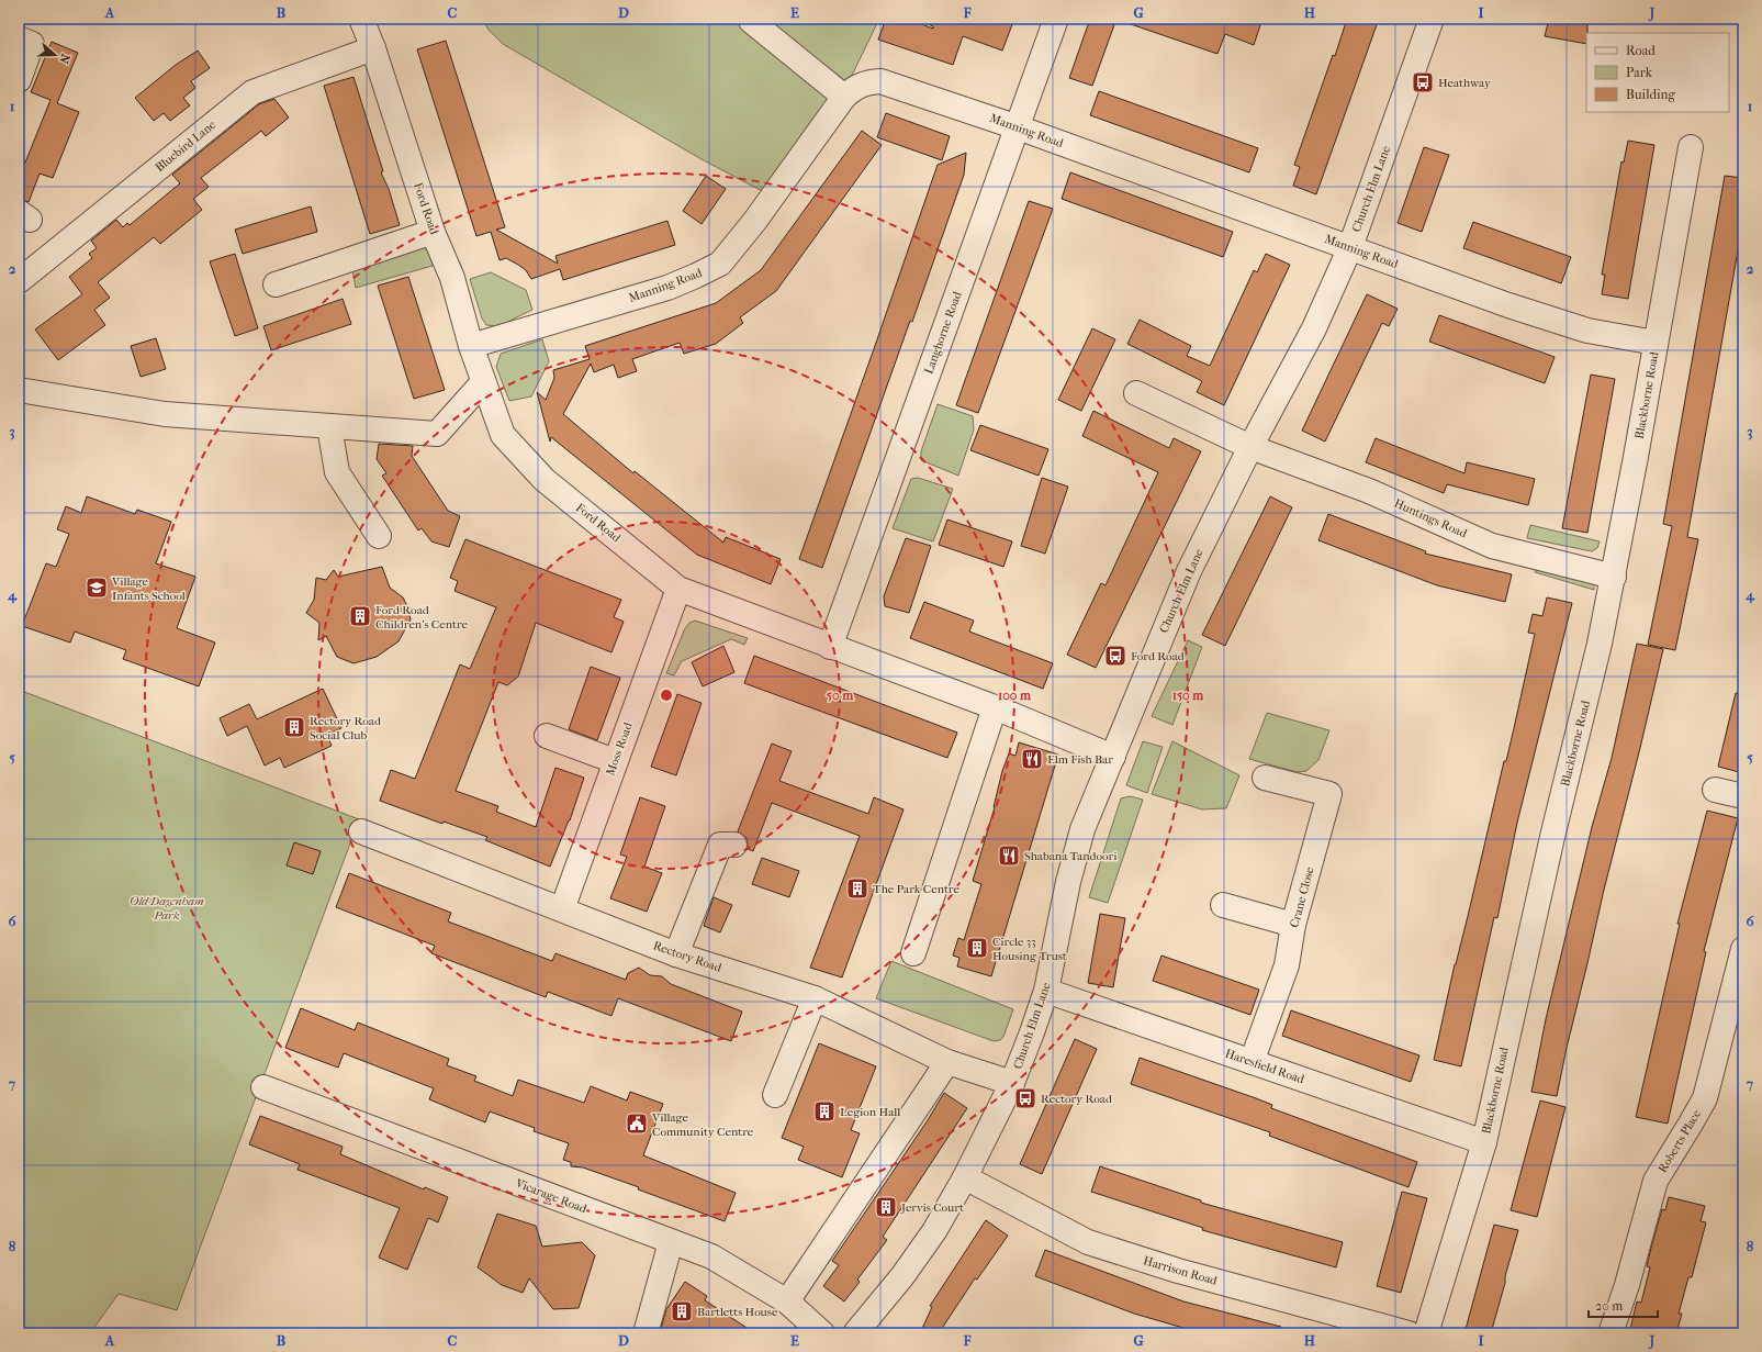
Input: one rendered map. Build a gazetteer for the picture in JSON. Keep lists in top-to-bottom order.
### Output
{
  "streets": {
    "street": [
      "Manning Road",
      "Bluebird Lane",
      "Church Elm Lane",
      "Ford Road",
      "Langhorne Road",
      "Blackborne Road",
      "Huntings Road",
      "Moss Road",
      "Crane Close",
      "Rectory Road",
      "Haresfield Road",
      "Roberts Place",
      "Vicarage Road",
      "Harrison Road"
    ]
  },
  "crossings": [
    ["Manning Road", "Church Elm Lane"],
    ["Manning Road", "Ford Road"],
    ["Manning Road", "Langhorne Road"],
    ["Manning Road", "Blackborne Road"],
    ["Bluebird Lane", "Ford Road"],
    ["Church Elm Lane", "Ford Road"],
    ["Church Elm Lane", "Huntings Road"],
    ["Church Elm Lane", "Rectory Road"],
    ["Church Elm Lane", "Haresfield Road"],
    ["Church Elm Lane", "Harrison Road"],
    ["Ford Road", "Langhorne Road"],
    ["Ford Road", "Moss Road"],
    ["Blackborne Road", "Huntings Road"],
    ["Blackborne Road", "Haresfield Road"],
    ["Moss Road", "Rectory Road"],
    ["Crane Close", "Haresfield Road"]
  ],
  "parks": ["Old Dagenham Park"],
  "places": {
    "bus stop": ["Heathway", "Ford Road", "Rectory Road"],
    "school or university": ["Village Infants School"],
    "building": [
      "Ford Road Children's Centre",
      "Rectory Road Social Club",
      "The Park Centre",
      "Circle 33 Housing Trust",
      "Legion Hall",
      "Jervis Court",
      "Bartletts House"
    ],
    "restaurant": ["Elm Fish Bar", "Shabana Tandoori"],
    "public building": ["Village Community Centre"]
  },
  "legend": ["Road", "Park", "Building"],
  "scale_bar": "20 m",
  "north": "right",
  "grid": {
    "columns": [
      "A",
      "B",
      "C",
      "D",
      "E",
      "F",
      "G",
      "H",
      "I",
      "J"
    ],
    "rows": [
      "1",
      "2",
      "3",
      "4",
      "5",
      "6",
      "7",
      "8"
    ]
  },
  "rings": ["50 m", "100 m", "150 m"]
}
